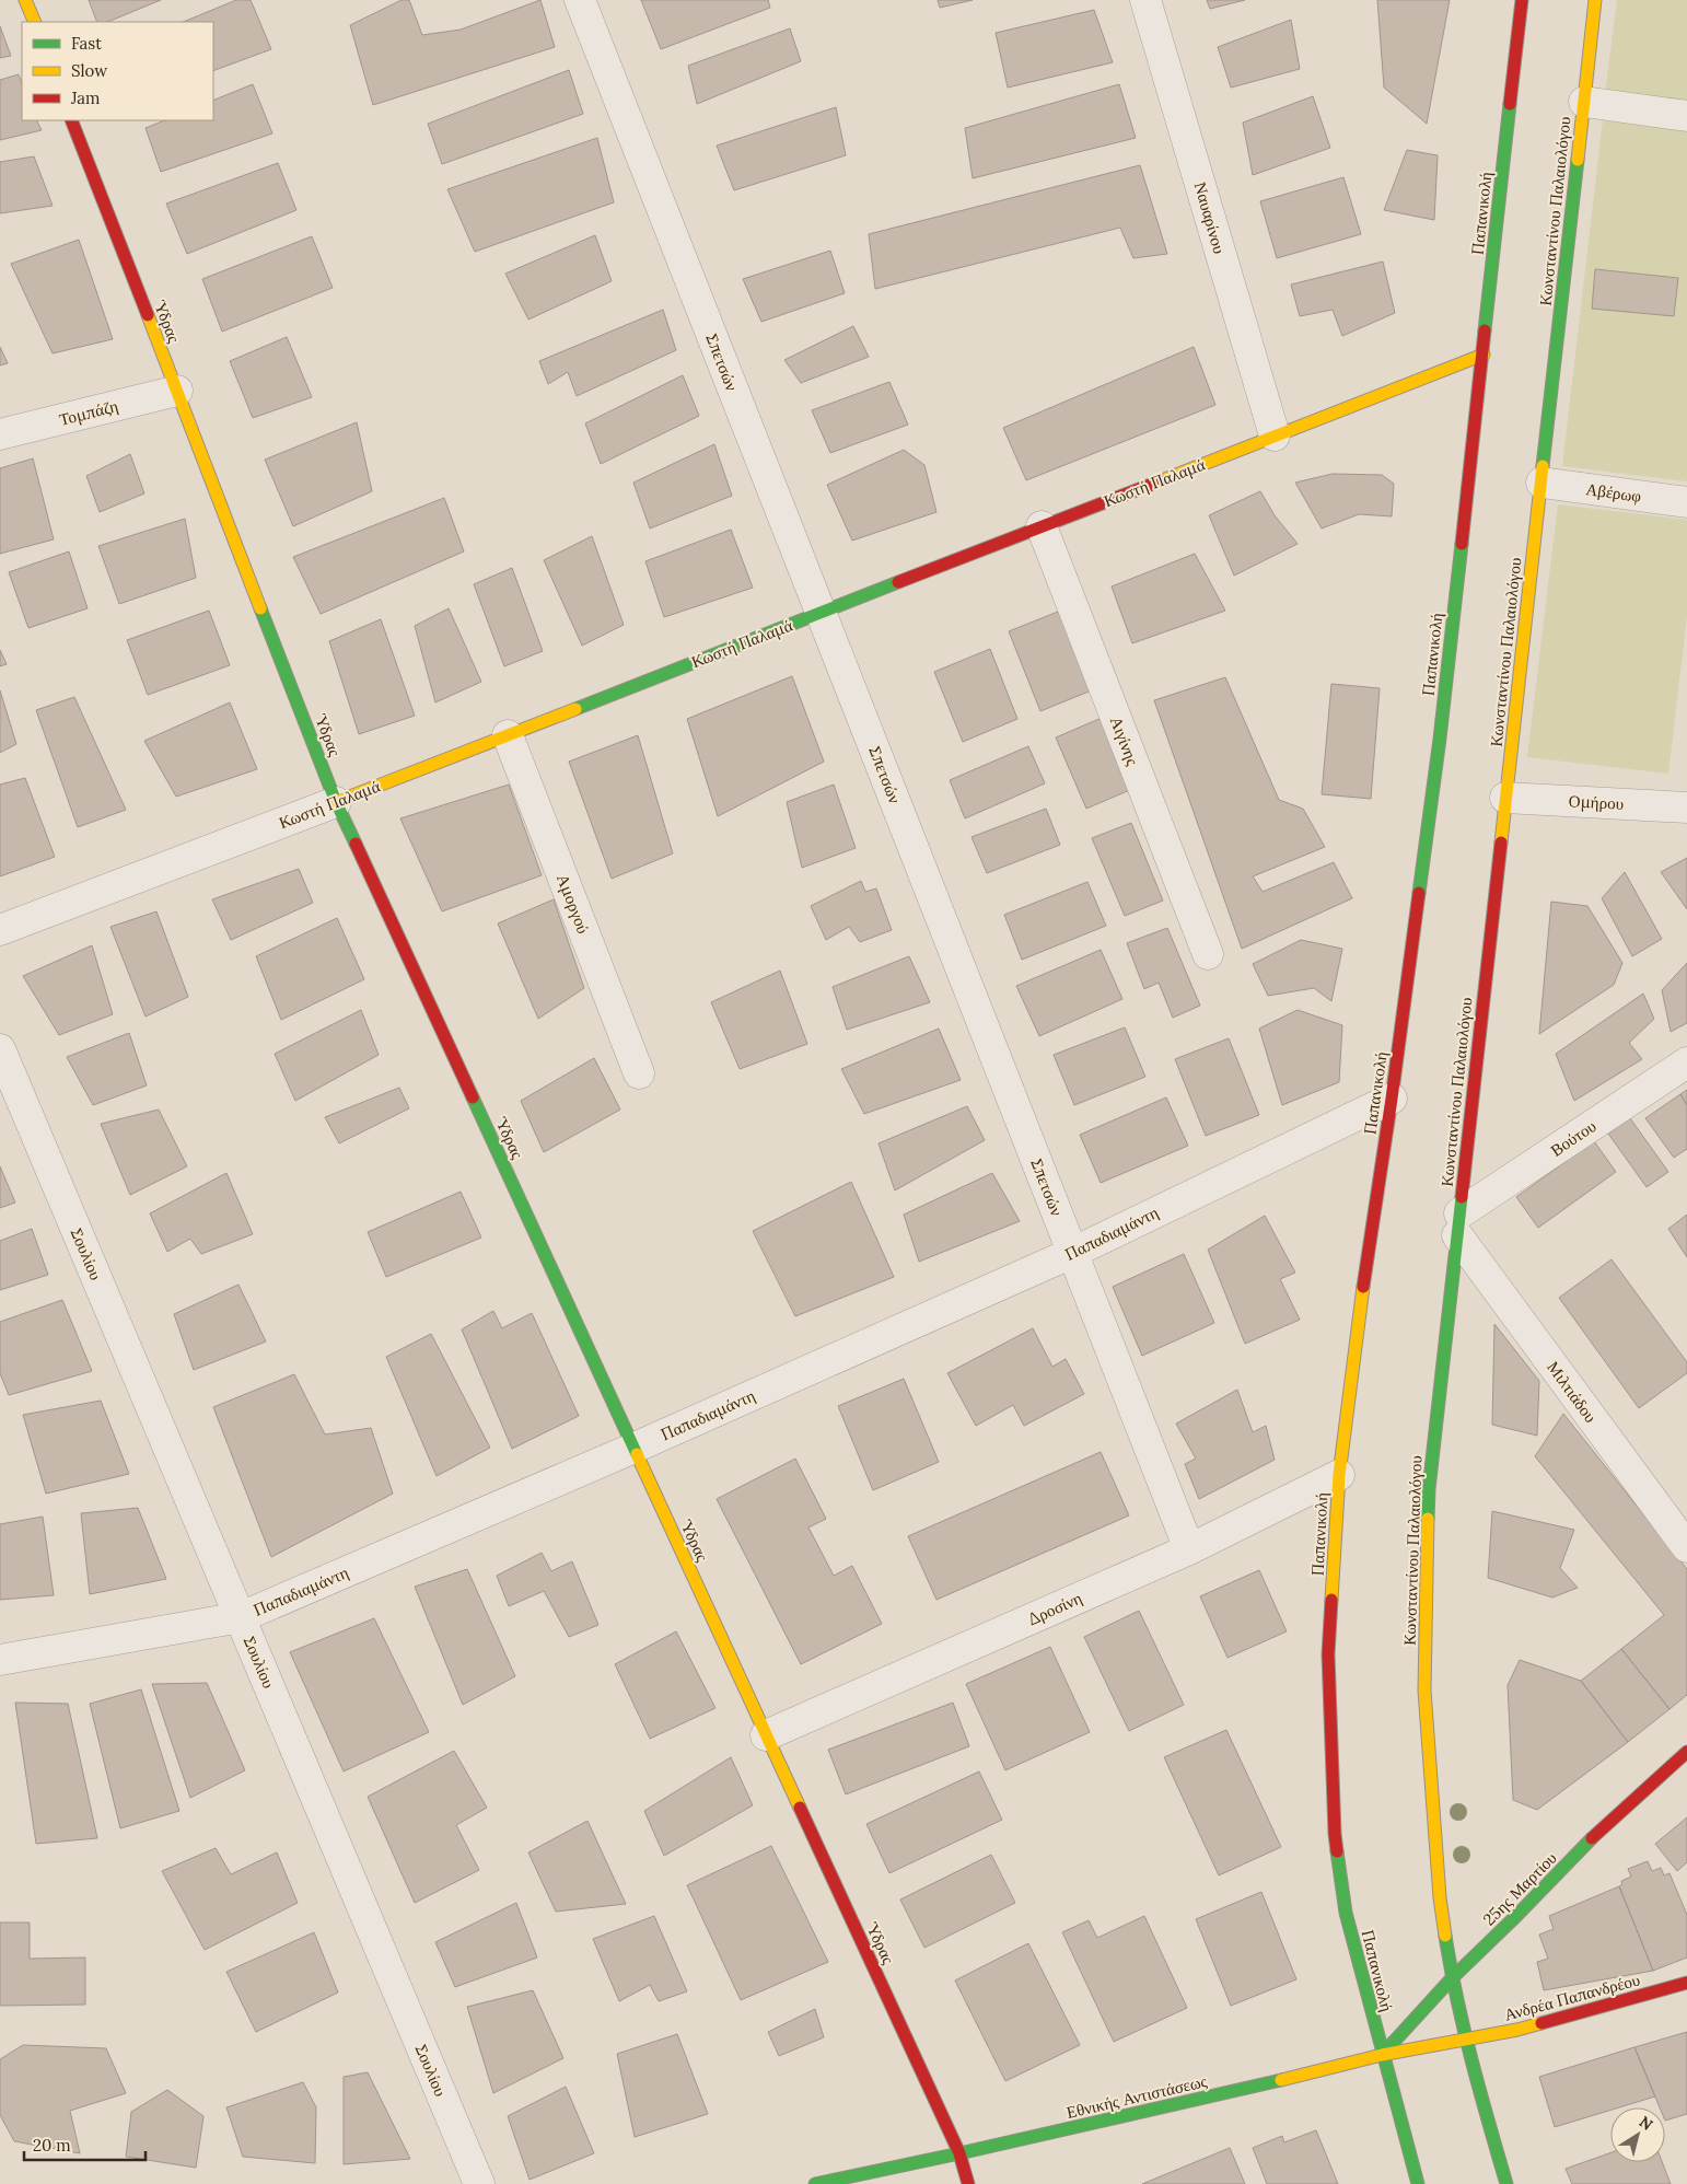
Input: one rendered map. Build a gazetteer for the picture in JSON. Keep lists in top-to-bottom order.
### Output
{
  "streets": {
    "main road": [
      "Κωνσταντίνου Παλαιολόγου",
      "Παπανικολή",
      "Ύδρας",
      "Κωστή Παλαμά",
      "25ης Μαρτίου",
      "Ανδρέα Παπανδρέου",
      "Εθνικής Αντιστάσεως"
    ],
    "street": [
      "Ναυαρίνου",
      "Σπετσών",
      "Τομπάζη",
      "Αβέρωφ",
      "Αιγίνης",
      "Ομήρου",
      "Αμοργού",
      "Βούτου",
      "Παπαδιαμάντη",
      "Σουλίου",
      "Μιλτιάδου",
      "Δροσίνη"
    ]
  },
  "crossings": [
    ["Κωνσταντίνου Παλαιολόγου", "Αβέρωφ"],
    ["Κωνσταντίνου Παλαιολόγου", "Ομήρου"],
    ["Κωνσταντίνου Παλαιολόγου", "Βούτου"],
    ["Κωνσταντίνου Παλαιολόγου", "Μιλτιάδου"],
    ["Κωνσταντίνου Παλαιολόγου", "25ης Μαρτίου"],
    ["Κωνσταντίνου Παλαιολόγου", "Ανδρέα Παπανδρέου"],
    ["Κωνσταντίνου Παλαιολόγου", "Εθνικής Αντιστάσεως"],
    ["Παπανικολή", "Κωστή Παλαμά"],
    ["Παπανικολή", "Παπαδιαμάντη"],
    ["Παπανικολή", "Δροσίνη"],
    ["Παπανικολή", "25ης Μαρτίου"],
    ["Παπανικολή", "Εθνικής Αντιστάσεως"],
    ["Ναυαρίνου", "Κωστή Παλαμά"],
    ["Ύδρας", "Τομπάζη"],
    ["Ύδρας", "Κωστή Παλαμά"],
    ["Ύδρας", "Παπαδιαμάντη"],
    ["Ύδρας", "Δροσίνη"],
    ["Ύδρας", "Εθνικής Αντιστάσεως"],
    ["Σπετσών", "Κωστή Παλαμά"],
    ["Σπετσών", "Παπαδιαμάντη"],
    ["Σπετσών", "Δροσίνη"],
    ["Κωστή Παλαμά", "Αιγίνης"],
    ["Κωστή Παλαμά", "Αμοργού"],
    ["Βούτου", "Μιλτιάδου"],
    ["Παπαδιαμάντη", "Σουλίου"],
    ["25ης Μαρτίου", "Εθνικής Αντιστάσεως"],
    ["Ανδρέα Παπανδρέου", "Εθνικής Αντιστάσεως"]
  ],
  "legend": ["Fast", "Slow", "Jam"],
  "scale_bar": "20 m",
  "north": "top right"
}
